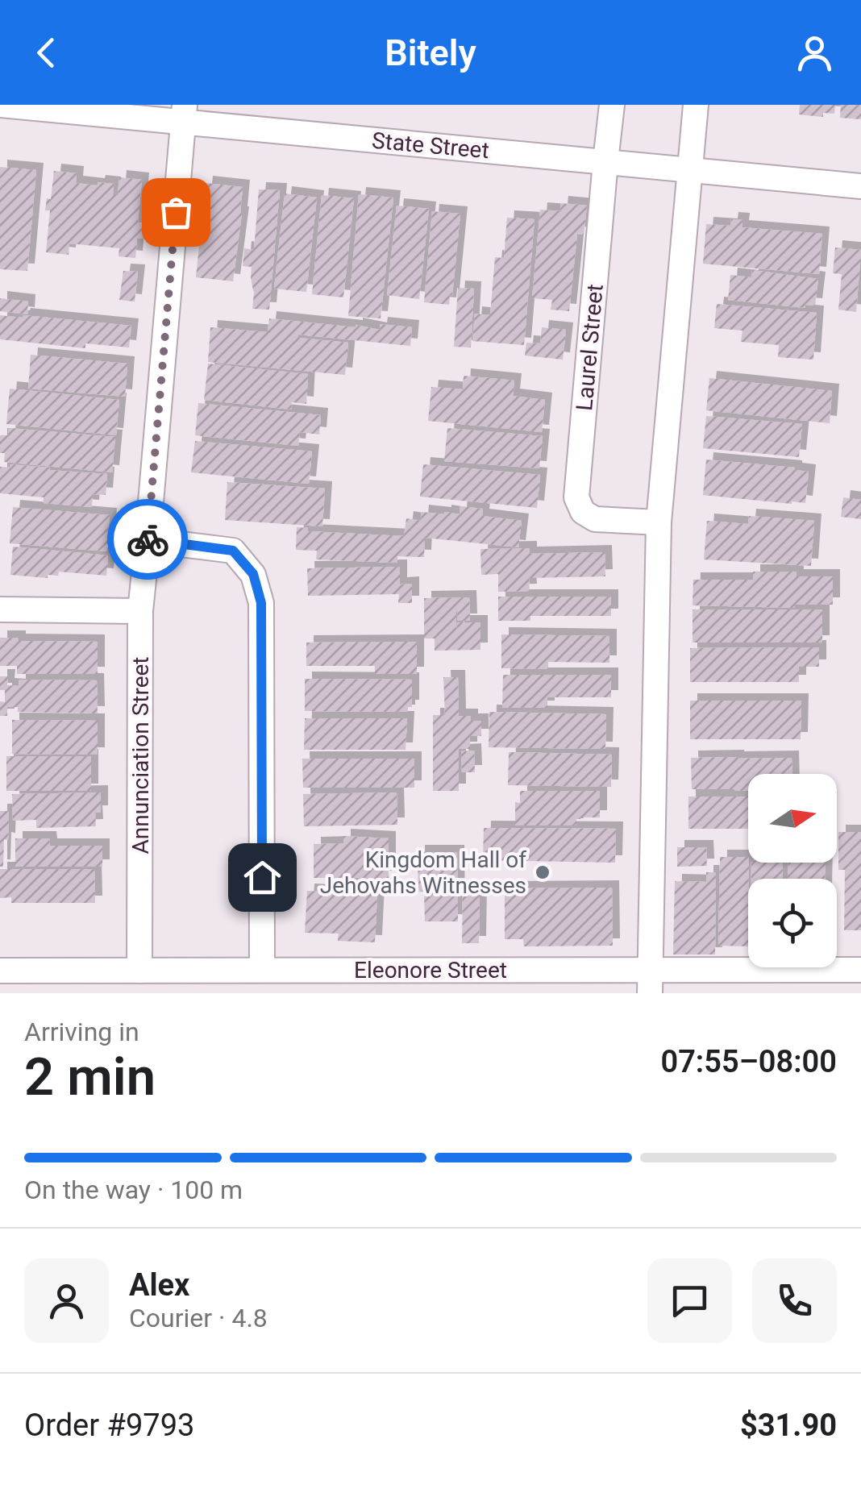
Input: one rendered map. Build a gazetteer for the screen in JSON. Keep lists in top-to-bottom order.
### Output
{
  "streets": {
    "street": [
      "State Street",
      "Laurel Street",
      "Annunciation Street",
      "Eleonore Street"
    ]
  },
  "crossings": [
    ["State Street", "Laurel Street"],
    ["State Street", "Annunciation Street"],
    ["Annunciation Street", "Eleonore Street"]
  ],
  "places": ["Kingdom Hall of Jehovahs Witnesses"],
  "north": "right",
  "page": {
    "header": "Bitely",
    "heading": ["2 min", "Arriving in", "07:55–08:00"],
    "panel": [
      "Alex",
      "Courier · 4.8",
      "Order #9793",
      "$31.90"
    ],
    "bar": "On the way · 100 m"
  }
}
